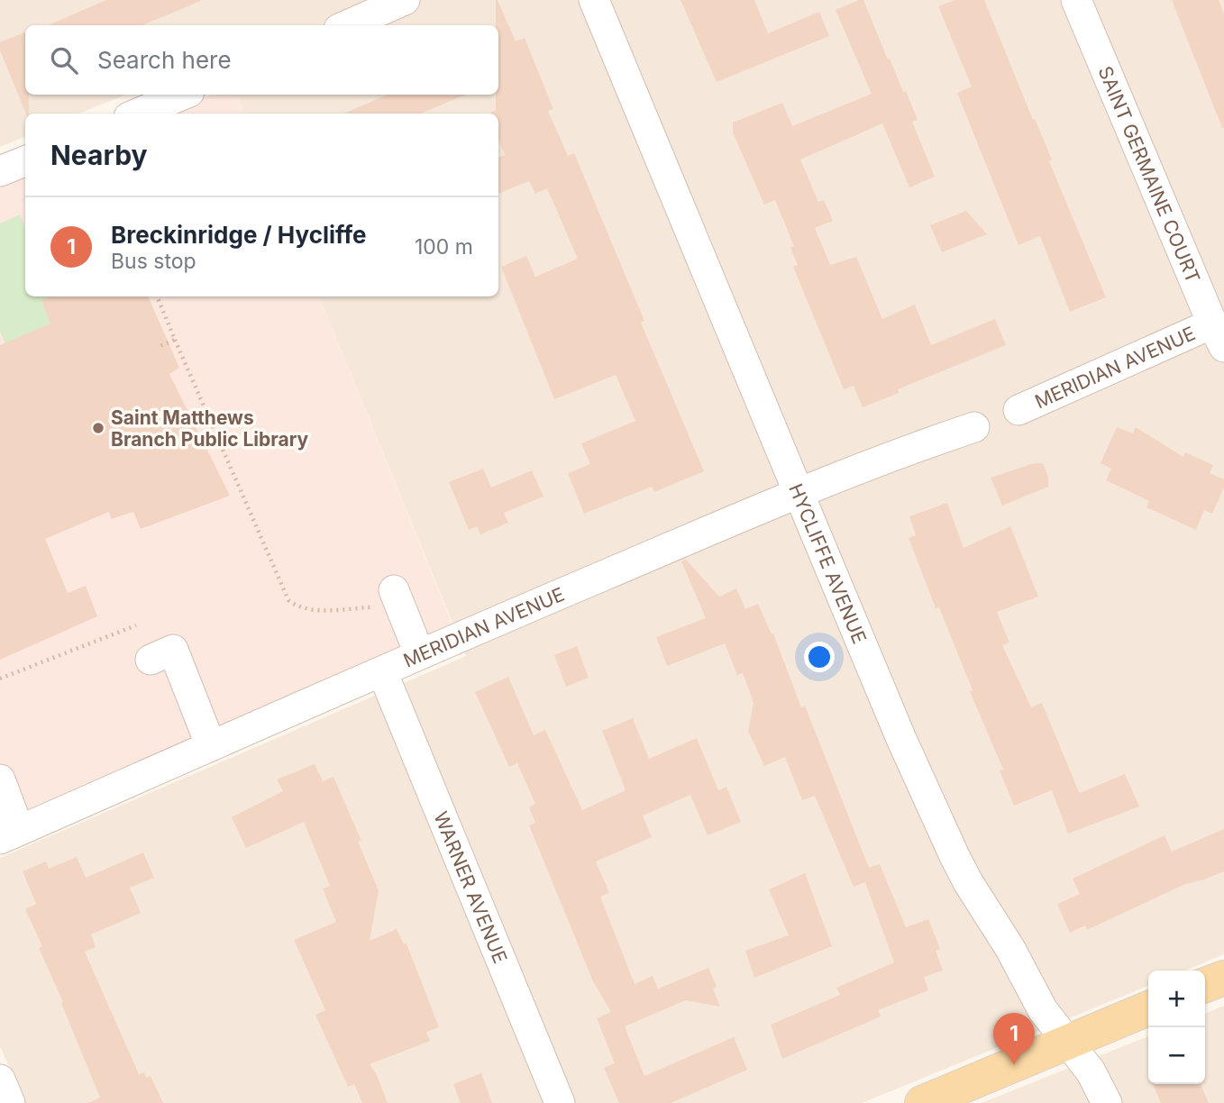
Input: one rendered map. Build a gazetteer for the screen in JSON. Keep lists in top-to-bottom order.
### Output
{
  "streets": {
    "street": [
      "SAINT GERMAINE COURT",
      "MERIDIAN AVENUE",
      "HYCLIFFE AVENUE",
      "WARNER AVENUE"
    ]
  },
  "crossings": [
    ["SAINT GERMAINE COURT", "MERIDIAN AVENUE"],
    ["MERIDIAN AVENUE", "HYCLIFFE AVENUE"],
    ["MERIDIAN AVENUE", "WARNER AVENUE"]
  ],
  "places": ["Saint Matthews Branch Public Library"],
  "page": {
    "search": "Search here",
    "heading": "Nearby",
    "list": [
      {
        "mark": "1",
        "name": "Breckinridge / Hycliffe",
        "note": "Bus stop",
        "value": "100 m"
      }
    ],
    "map_buttons": ["+", "−"],
    "pins": "1"
  }
}
